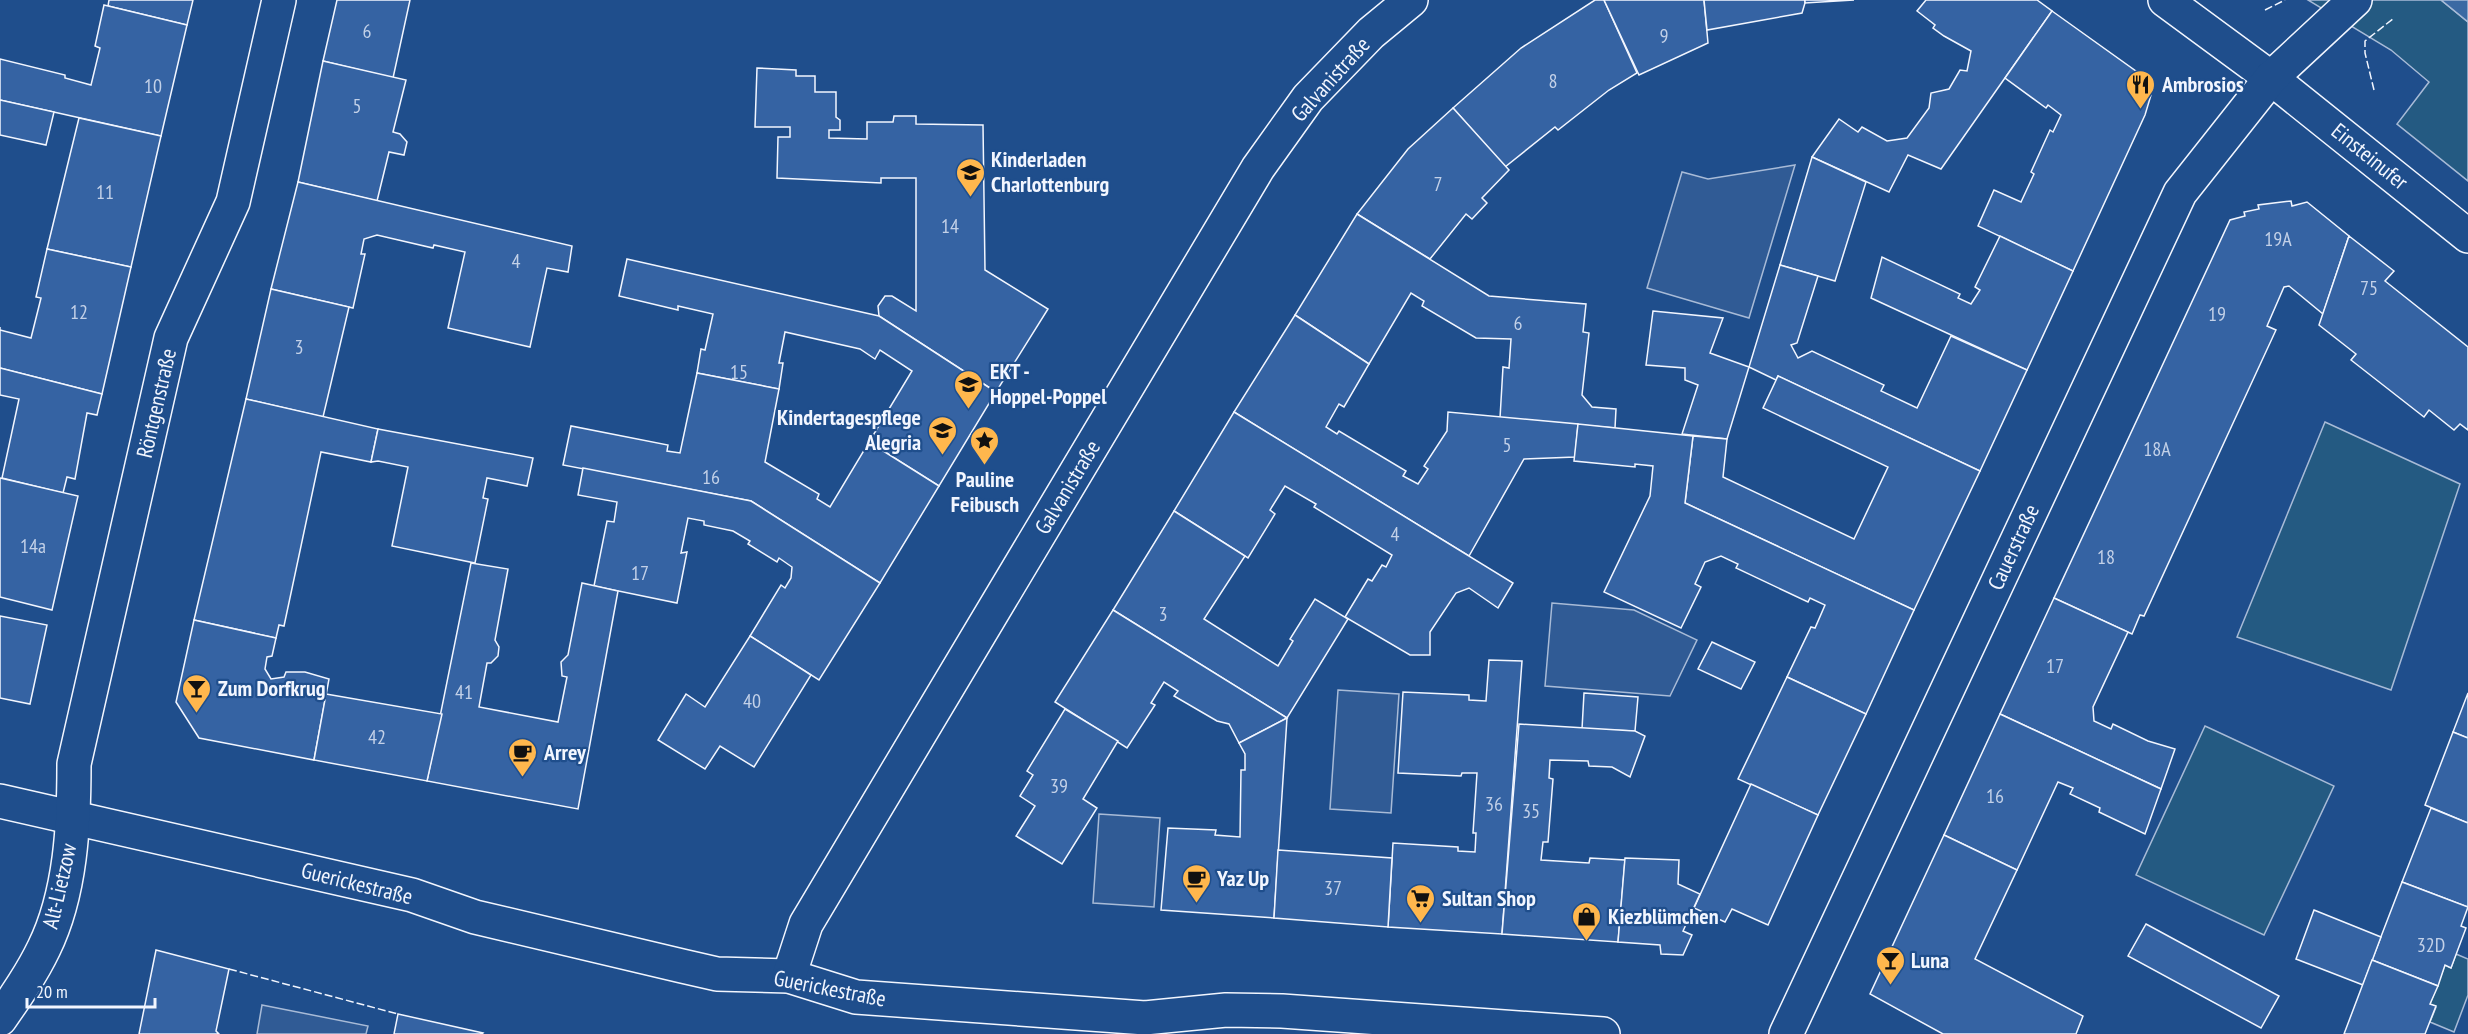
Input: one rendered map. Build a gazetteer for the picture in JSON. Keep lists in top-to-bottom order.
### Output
{
  "streets": {
    "street": [
      "Galvanistraße",
      "Einsteinufer",
      "Röntgenstraße",
      "Cauerstraße",
      "Guerickestraße",
      "Alt-Lietzow"
    ]
  },
  "crossings": [
    ["Galvanistraße", "Guerickestraße"],
    ["Einsteinufer", "Cauerstraße"],
    ["Röntgenstraße", "Guerickestraße"],
    ["Röntgenstraße", "Alt-Lietzow"],
    ["Guerickestraße", "Alt-Lietzow"]
  ],
  "places": {
    "restaurant": ["Ambrosios"],
    "school or university": ["Kinderladen Charlottenburg", "EKT - Hoppel-Poppel", "Kindertagespflege Alegria"],
    "place": ["Pauline Feibusch"],
    "bar": ["Zum Dorfkrug", "Luna"],
    "cafe": ["Arrey", "Yaz Up"],
    "supermarket": ["Sultan Shop"],
    "shop": ["Kiezblümchen"]
  },
  "house_numbers": [
    "6",
    "9",
    "8",
    "10",
    "5",
    "7",
    "11",
    "14",
    "19A",
    "4",
    "75",
    "12",
    "19",
    "6",
    "3",
    "15",
    "5",
    "18A",
    "16",
    "4",
    "14a",
    "18",
    "17",
    "3",
    "17",
    "41",
    "40",
    "42",
    "39",
    "16",
    "36",
    "35",
    "37",
    "32D"
  ],
  "scale_bar": "20 m"
}
